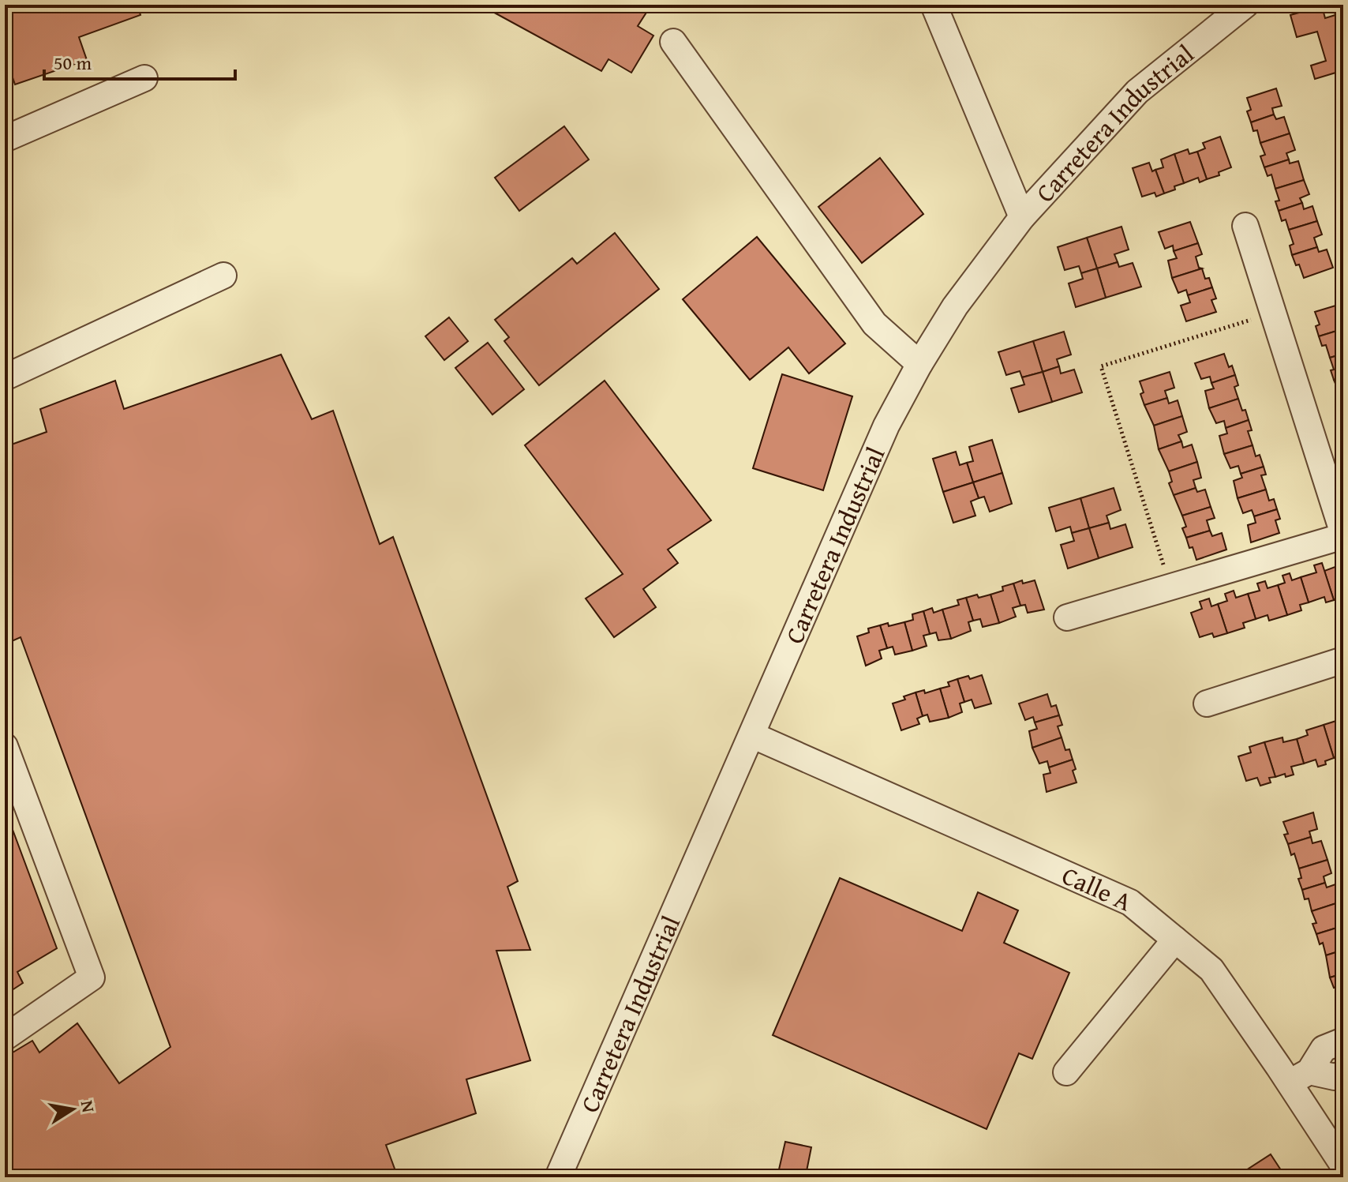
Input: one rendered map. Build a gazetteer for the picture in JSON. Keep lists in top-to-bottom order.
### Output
{
  "streets": {
    "street": ["Carretera Industrial", "Calle A"]
  },
  "crossings": [
    ["Carretera Industrial", "Calle A"]
  ],
  "scale_bar": "50 m",
  "north": "right"
}
